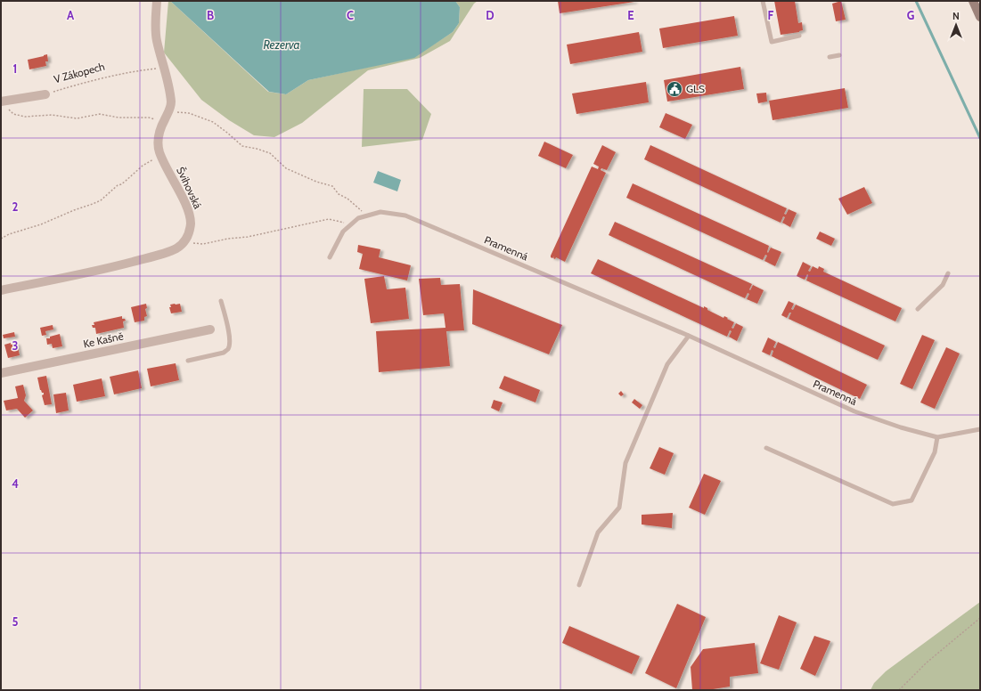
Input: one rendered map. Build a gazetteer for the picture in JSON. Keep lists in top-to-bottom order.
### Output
{
  "streets": {
    "street": ["V Zákopech", "Švihovská", "Ke Kašně"],
    "lane": ["Pramenná"]
  },
  "crossings": [
    ["V Zákopech", "Švihovská"]
  ],
  "water": ["Rezerva"],
  "places": {
    "public building": ["GLS"]
  },
  "north": "top",
  "grid": {
    "columns": [
      "A",
      "B",
      "C",
      "D",
      "E",
      "F",
      "G"
    ],
    "rows": [
      "1",
      "2",
      "3",
      "4",
      "5"
    ]
  }
}
